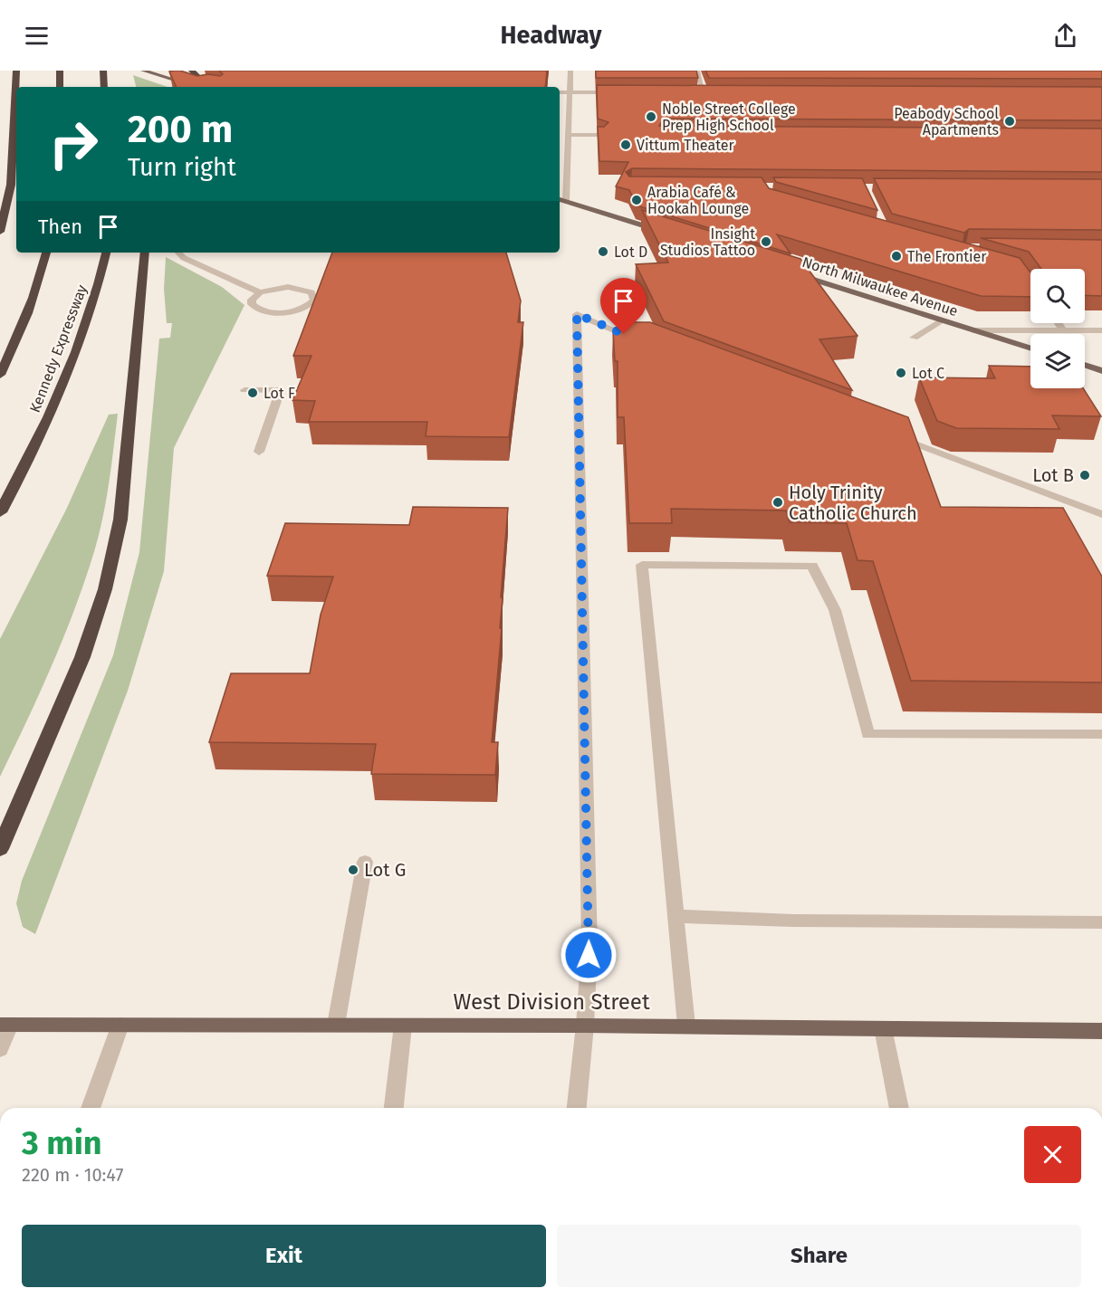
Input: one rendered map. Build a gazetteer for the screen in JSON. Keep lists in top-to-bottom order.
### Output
{
  "streets": {
    "highway": ["Kennedy Expressway"],
    "main road": ["North Milwaukee Avenue", "West Division Street"]
  },
  "places": [
    "Noble Street College Prep High School",
    "Peabody School Apartments",
    "Vittum Theater",
    "Arabia Café & Hookah Lounge",
    "Insight Studios Tattoo",
    "Lot D",
    "The Frontier",
    "Lot C",
    "Lot F",
    "Lot B",
    "Holy Trinity Catholic Church",
    "Lot G"
  ],
  "page": {
    "header": "Headway",
    "turn": ["200 m", "Turn right"],
    "then": "Then",
    "heading": ["3 min", "220 m · 10:47"],
    "buttons": ["Exit", "Share"]
  }
}
